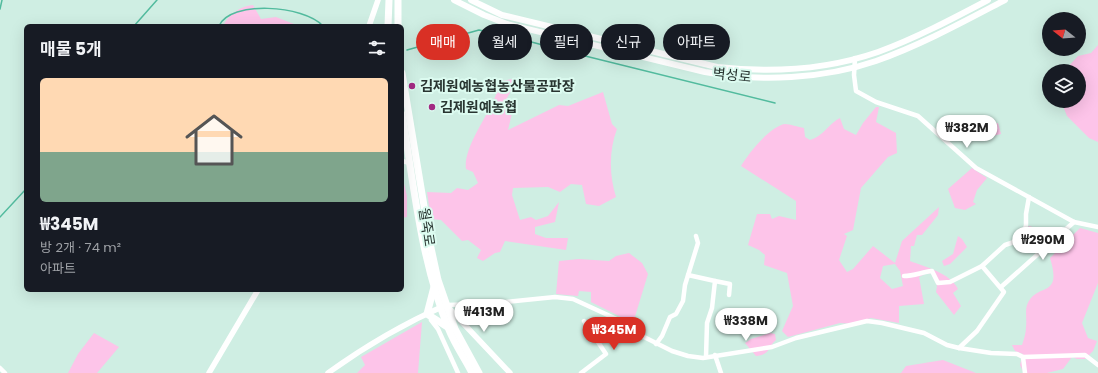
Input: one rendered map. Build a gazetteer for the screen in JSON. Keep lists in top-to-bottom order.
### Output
{
  "streets": {
    "main road": ["벽성로", "월죽로"]
  },
  "places": ["김제원예농협농산물공판장", "김제원예농협"],
  "north": "left",
  "page": {
    "chip": [
      "매매",
      "월세",
      "필터",
      "신규",
      "아파트"
    ],
    "heading": "매물 5개",
    "list": [
      {
        "name": "₩345M",
        "note": "방 2개 · 74 m² · 아파트"
      }
    ],
    "price": [
      "₩382M",
      "₩290M",
      "₩413M",
      "₩338M",
      "₩345M"
    ]
  }
}
